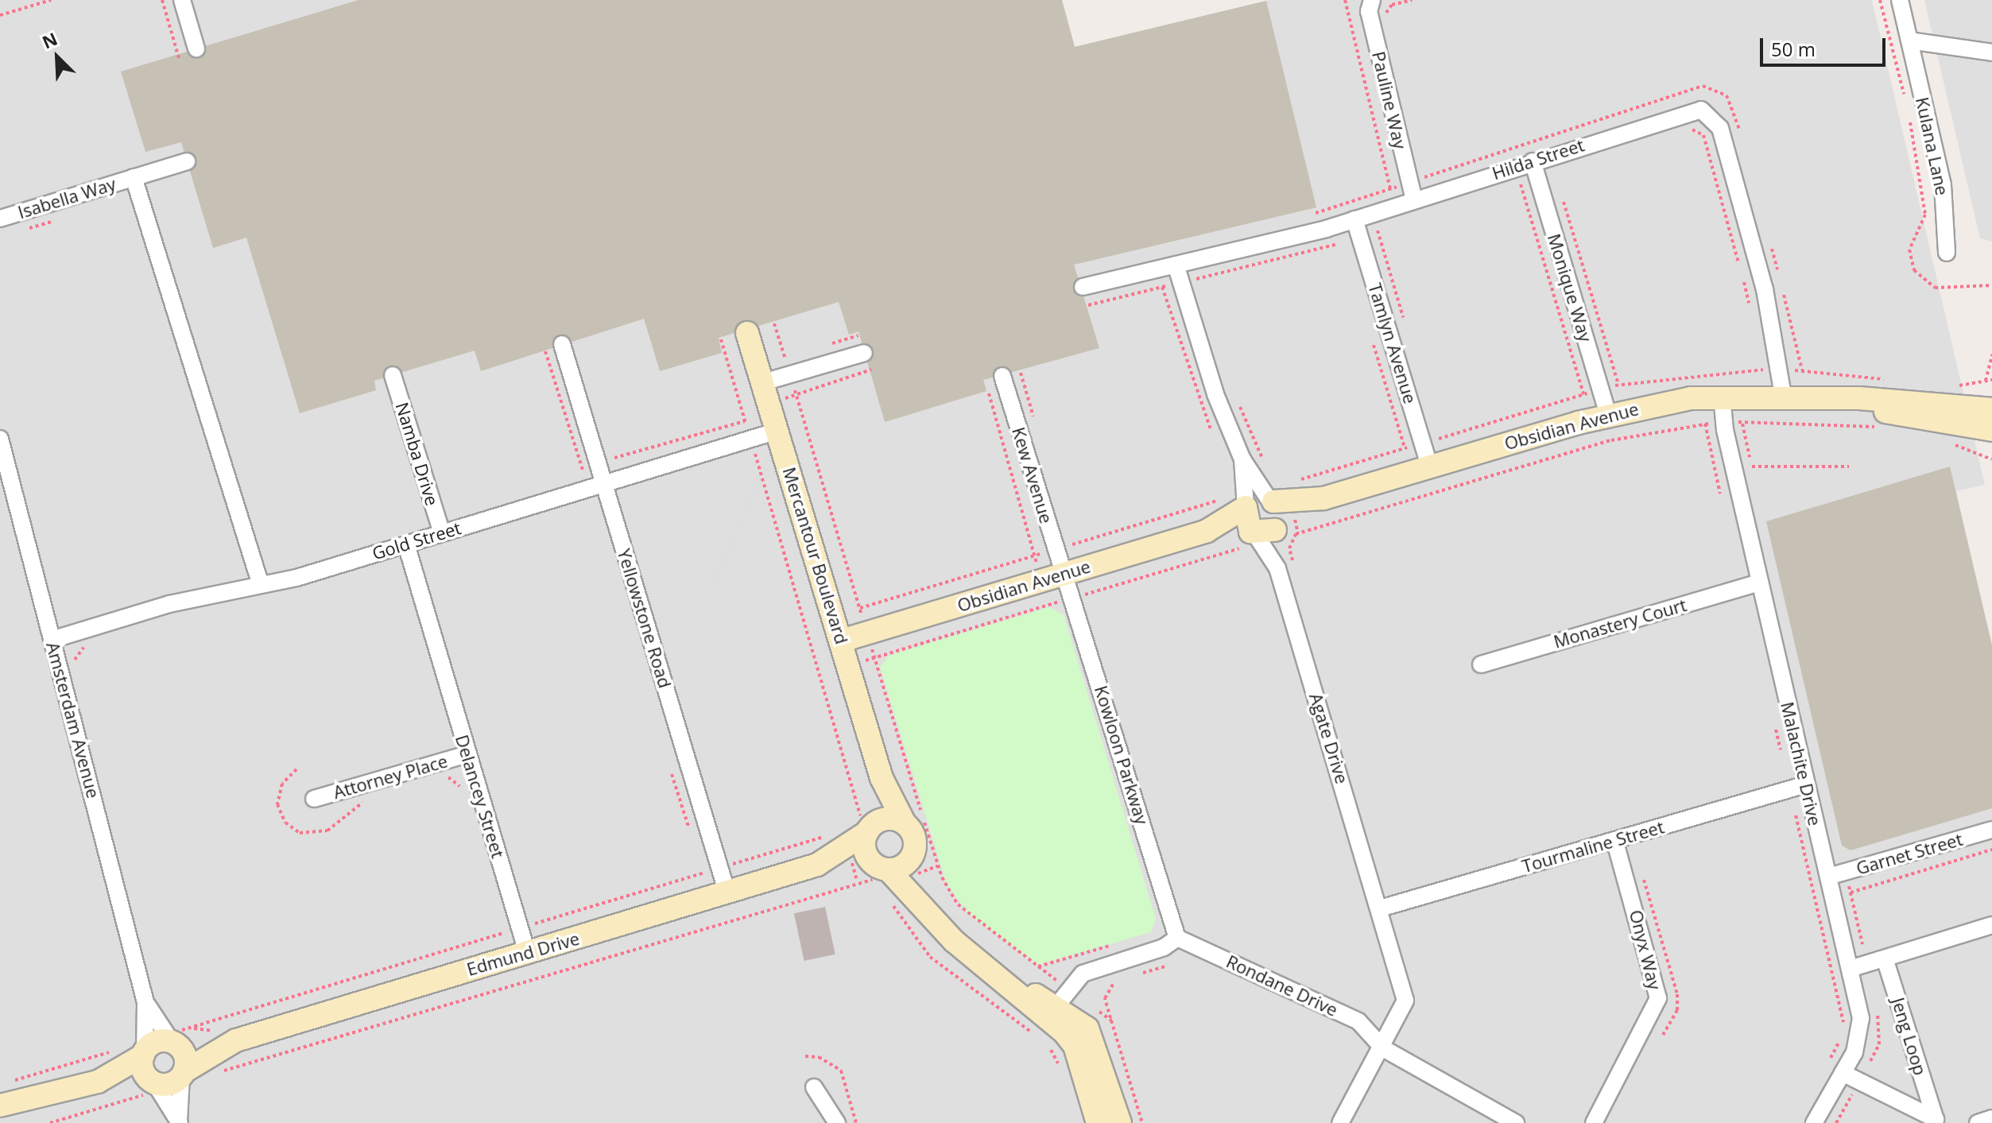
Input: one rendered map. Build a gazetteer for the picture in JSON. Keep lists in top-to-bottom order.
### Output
{
  "streets": {
    "street": [
      "Pauline Way",
      "Kulana Lane",
      "Hilda Street",
      "Isabella Way",
      "Monique Way",
      "Tamlyn Avenue",
      "Obsidian Avenue",
      "Namba Drive",
      "Kew Avenue",
      "Gold Street",
      "Mercantour Boulevard",
      "Yellowstone Road",
      "Monastery Court",
      "Amsterdam Avenue",
      "Agate Drive",
      "Kowloon Parkway",
      "Malachite Drive",
      "Attorney Place",
      "Delancey Street",
      "Tourmaline Street",
      "Garnet Street",
      "Onyx Way",
      "Edmund Drive",
      "Rondane Drive",
      "Jeng Loop"
    ]
  },
  "crossings": [
    ["Pauline Way", "Hilda Street"],
    ["Hilda Street", "Monique Way"],
    ["Hilda Street", "Tamlyn Avenue"],
    ["Hilda Street", "Obsidian Avenue"],
    ["Monique Way", "Obsidian Avenue"],
    ["Tamlyn Avenue", "Obsidian Avenue"],
    ["Obsidian Avenue", "Kew Avenue"],
    ["Obsidian Avenue", "Mercantour Boulevard"],
    ["Obsidian Avenue", "Agate Drive"],
    ["Obsidian Avenue", "Kowloon Parkway"],
    ["Obsidian Avenue", "Malachite Drive"],
    ["Namba Drive", "Gold Street"],
    ["Kew Avenue", "Kowloon Parkway"],
    ["Gold Street", "Mercantour Boulevard"],
    ["Gold Street", "Yellowstone Road"],
    ["Gold Street", "Amsterdam Avenue"],
    ["Gold Street", "Delancey Street"],
    ["Yellowstone Road", "Edmund Drive"],
    ["Monastery Court", "Malachite Drive"],
    ["Amsterdam Avenue", "Edmund Drive"],
    ["Agate Drive", "Tourmaline Street"],
    ["Agate Drive", "Rondane Drive"],
    ["Kowloon Parkway", "Rondane Drive"],
    ["Malachite Drive", "Tourmaline Street"],
    ["Malachite Drive", "Garnet Street"],
    ["Malachite Drive", "Jeng Loop"],
    ["Attorney Place", "Delancey Street"],
    ["Delancey Street", "Edmund Drive"],
    ["Tourmaline Street", "Onyx Way"]
  ],
  "scale_bar": "50 m",
  "north": "top left"
}
